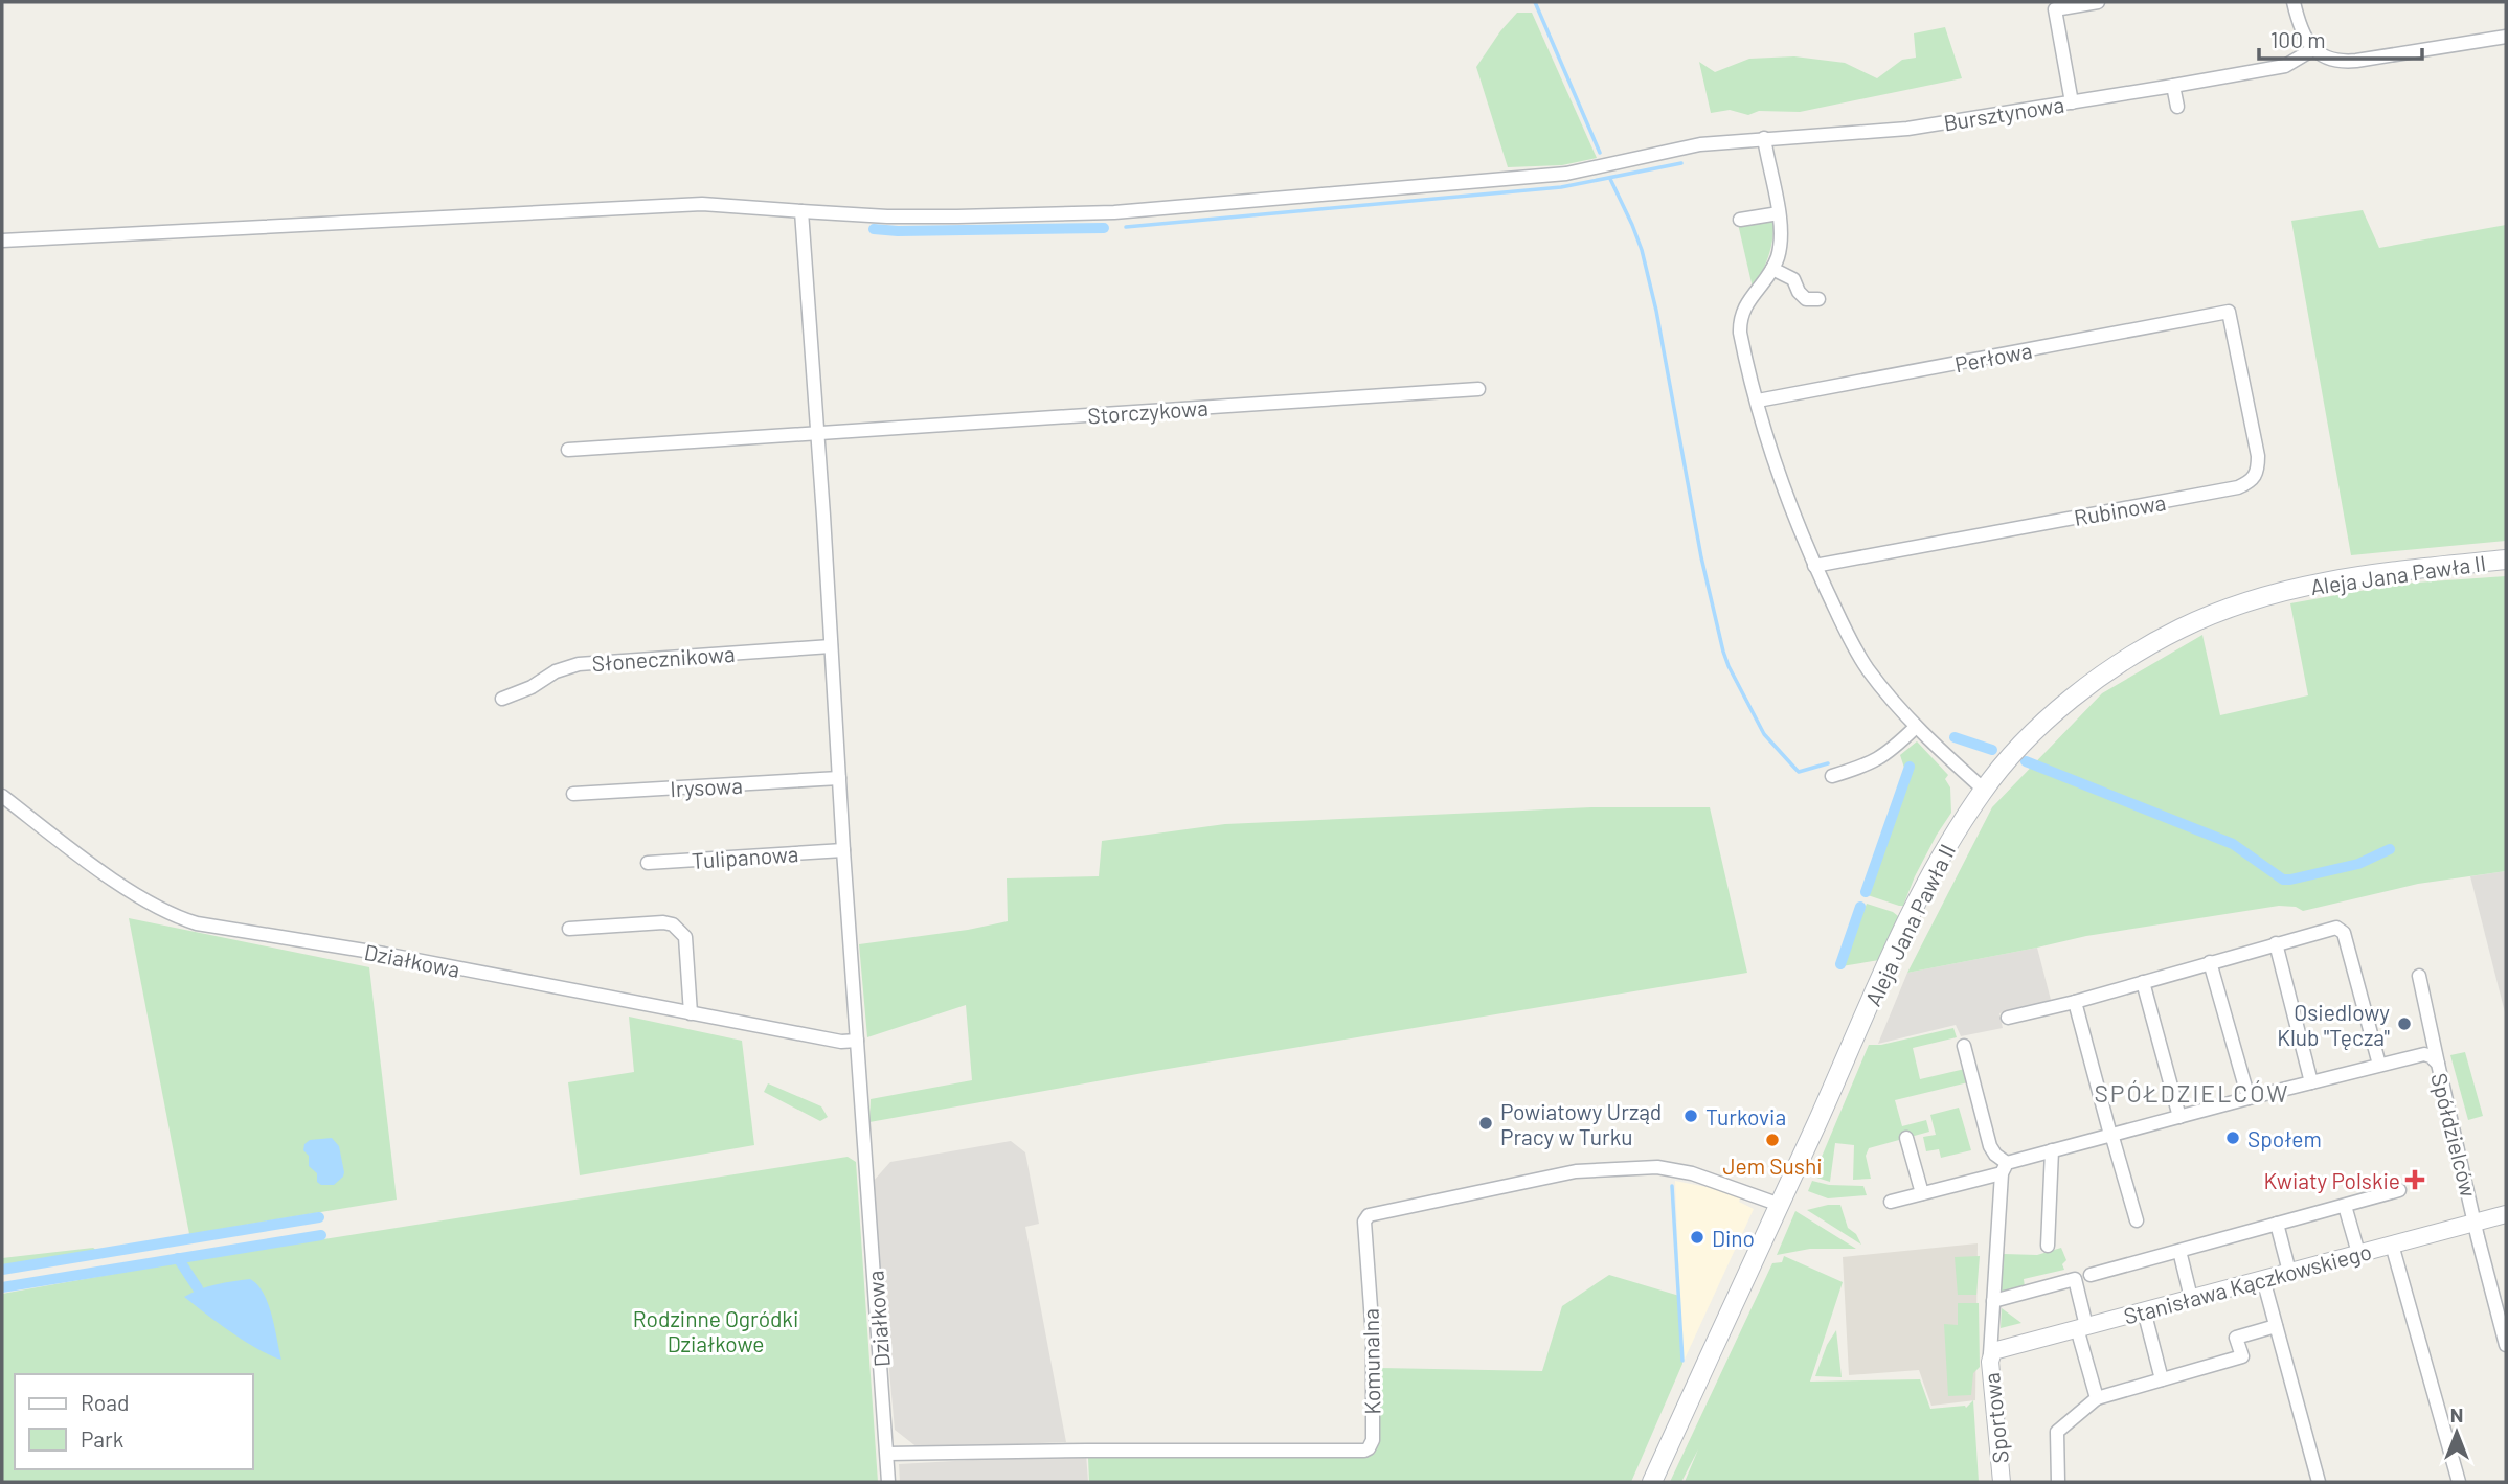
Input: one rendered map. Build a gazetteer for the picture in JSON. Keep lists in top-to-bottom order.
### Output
{
  "streets": {
    "main road": ["Aleja Jana Pawła II"],
    "street": [
      "Bursztynowa",
      "Perłowa",
      "Storczykowa",
      "Rubinowa",
      "Słonecznikowa",
      "Irysowa",
      "Tulipanowa",
      "Działkowa",
      "Spółdzielców",
      "Stanisława Kączkowskiego",
      "Komunalna",
      "Sportowa"
    ]
  },
  "crossings": [
    ["Perłowa", "Rubinowa"],
    ["Aleja Jana Pawła II", "Komunalna"],
    ["Działkowa", "Komunalna"],
    ["Spółdzielców", "Stanisława Kączkowskiego"],
    ["Stanisława Kączkowskiego", "Sportowa"]
  ],
  "districts": ["SPÓŁDZIELCÓW"],
  "parks": ["Rodzinne Ogródki Działkowe"],
  "places": {
    "other": [
      "Osiedlowy Klub \"Tęcza\"",
      "Turkovia",
      "Powiatowy Urząd Pracy w Turku",
      "Społem",
      "Jem Sushi",
      "Dino"
    ],
    "health": ["Kwiaty Polskie"]
  },
  "legend": ["Road", "Park"],
  "scale_bar": "100 m",
  "north": "top"
}
